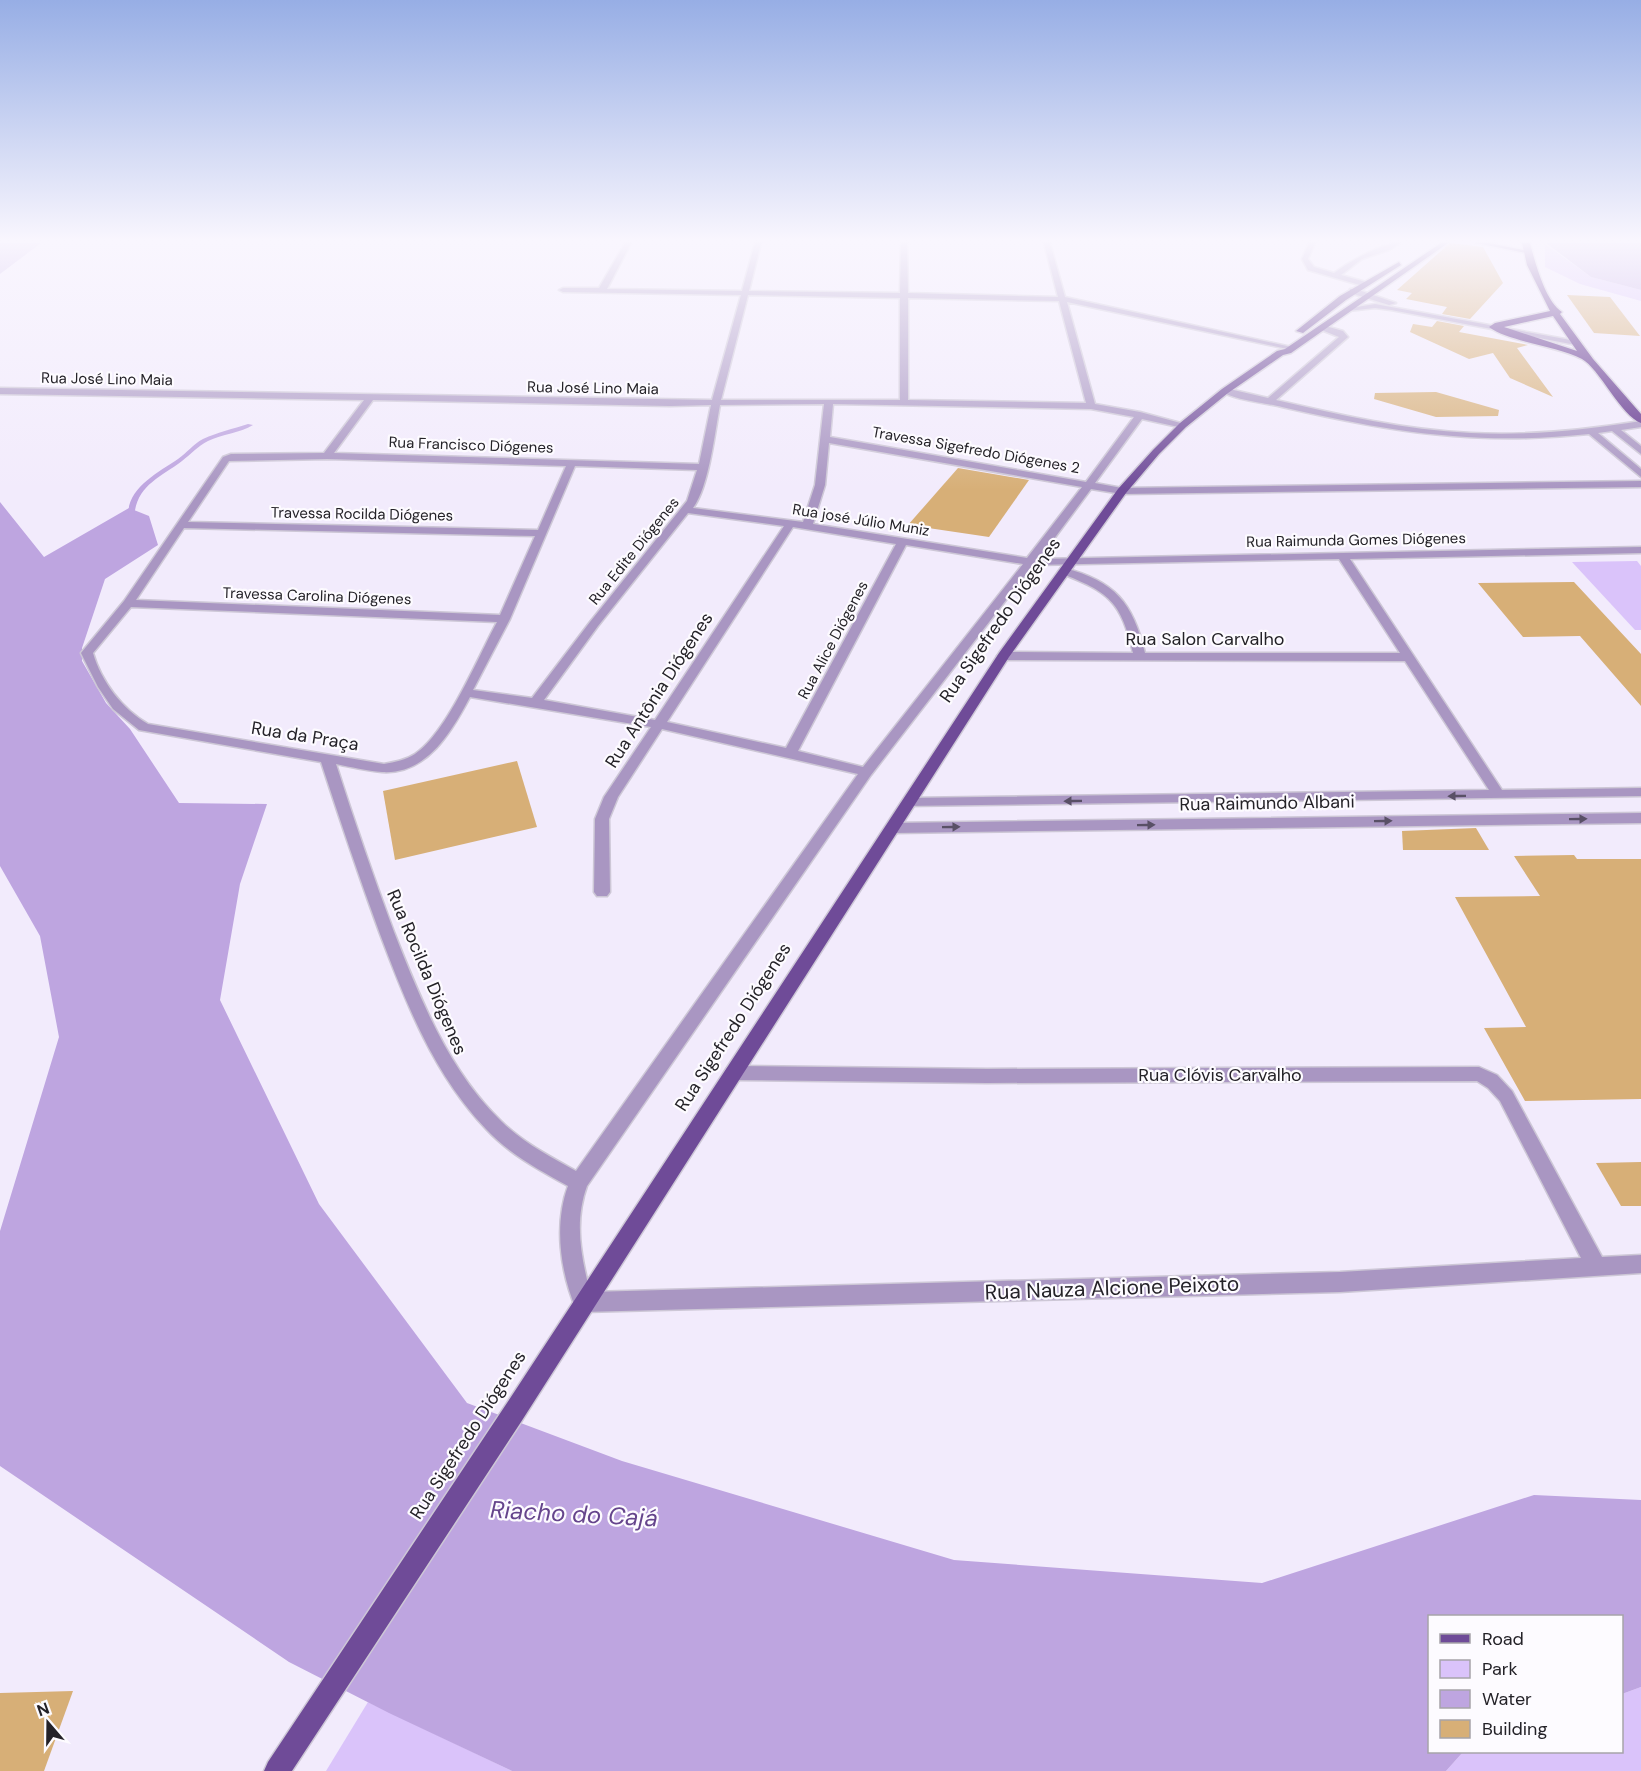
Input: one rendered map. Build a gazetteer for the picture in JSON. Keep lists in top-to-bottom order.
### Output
{
  "streets": {
    "main road": ["Rua Sigefredo Diógenes"],
    "street": [
      "Rua José Lino Maia",
      "Rua Francisco Diógenes",
      "Travessa Sigefredo Diógenes 2",
      "Travessa Rocilda Diógenes",
      "Rua josé Júlio Muniz",
      "Rua Raimunda Gomes Diógenes",
      "Rua Edite Diógenes",
      "Travessa Carolina Diógenes",
      "Rua Salon Carvalho",
      "Rua Alice Diógenes",
      "Rua Antônia Diógenes",
      "Rua da Praça",
      "Rua Raimundo Albani",
      "Rua Rocilda Diógenes",
      "Rua Clóvis Carvalho",
      "Rua Nauza Alcione Peixoto"
    ]
  },
  "crossings": [
    ["Rua José Lino Maia", "Rua Edite Diógenes"],
    ["Rua José Lino Maia", "Rua Sigefredo Diógenes"],
    ["Rua Francisco Diógenes", "Travessa Rocilda Diógenes"],
    ["Rua Francisco Diógenes", "Rua Edite Diógenes"],
    ["Travessa Sigefredo Diógenes 2", "Rua Sigefredo Diógenes"],
    ["Rua josé Júlio Muniz", "Rua Raimunda Gomes Diógenes"],
    ["Rua josé Júlio Muniz", "Rua Edite Diógenes"],
    ["Rua josé Júlio Muniz", "Rua Sigefredo Diógenes"],
    ["Rua josé Júlio Muniz", "Rua Alice Diógenes"],
    ["Rua josé Júlio Muniz", "Rua Antônia Diógenes"],
    ["Rua Raimunda Gomes Diógenes", "Rua Sigefredo Diógenes"],
    ["Travessa Carolina Diógenes", "Rua da Praça"],
    ["Rua Sigefredo Diógenes", "Rua Salon Carvalho"],
    ["Rua Sigefredo Diógenes", "Rua Raimundo Albani"],
    ["Rua Sigefredo Diógenes", "Rua Clóvis Carvalho"],
    ["Rua Sigefredo Diógenes", "Rua Nauza Alcione Peixoto"],
    ["Rua da Praça", "Rua Rocilda Diógenes"],
    ["Rua Clóvis Carvalho", "Rua Nauza Alcione Peixoto"]
  ],
  "water": ["Riacho do Cajá"],
  "legend": [
    "Road",
    "Park",
    "Water",
    "Building"
  ],
  "north": "top"
}
